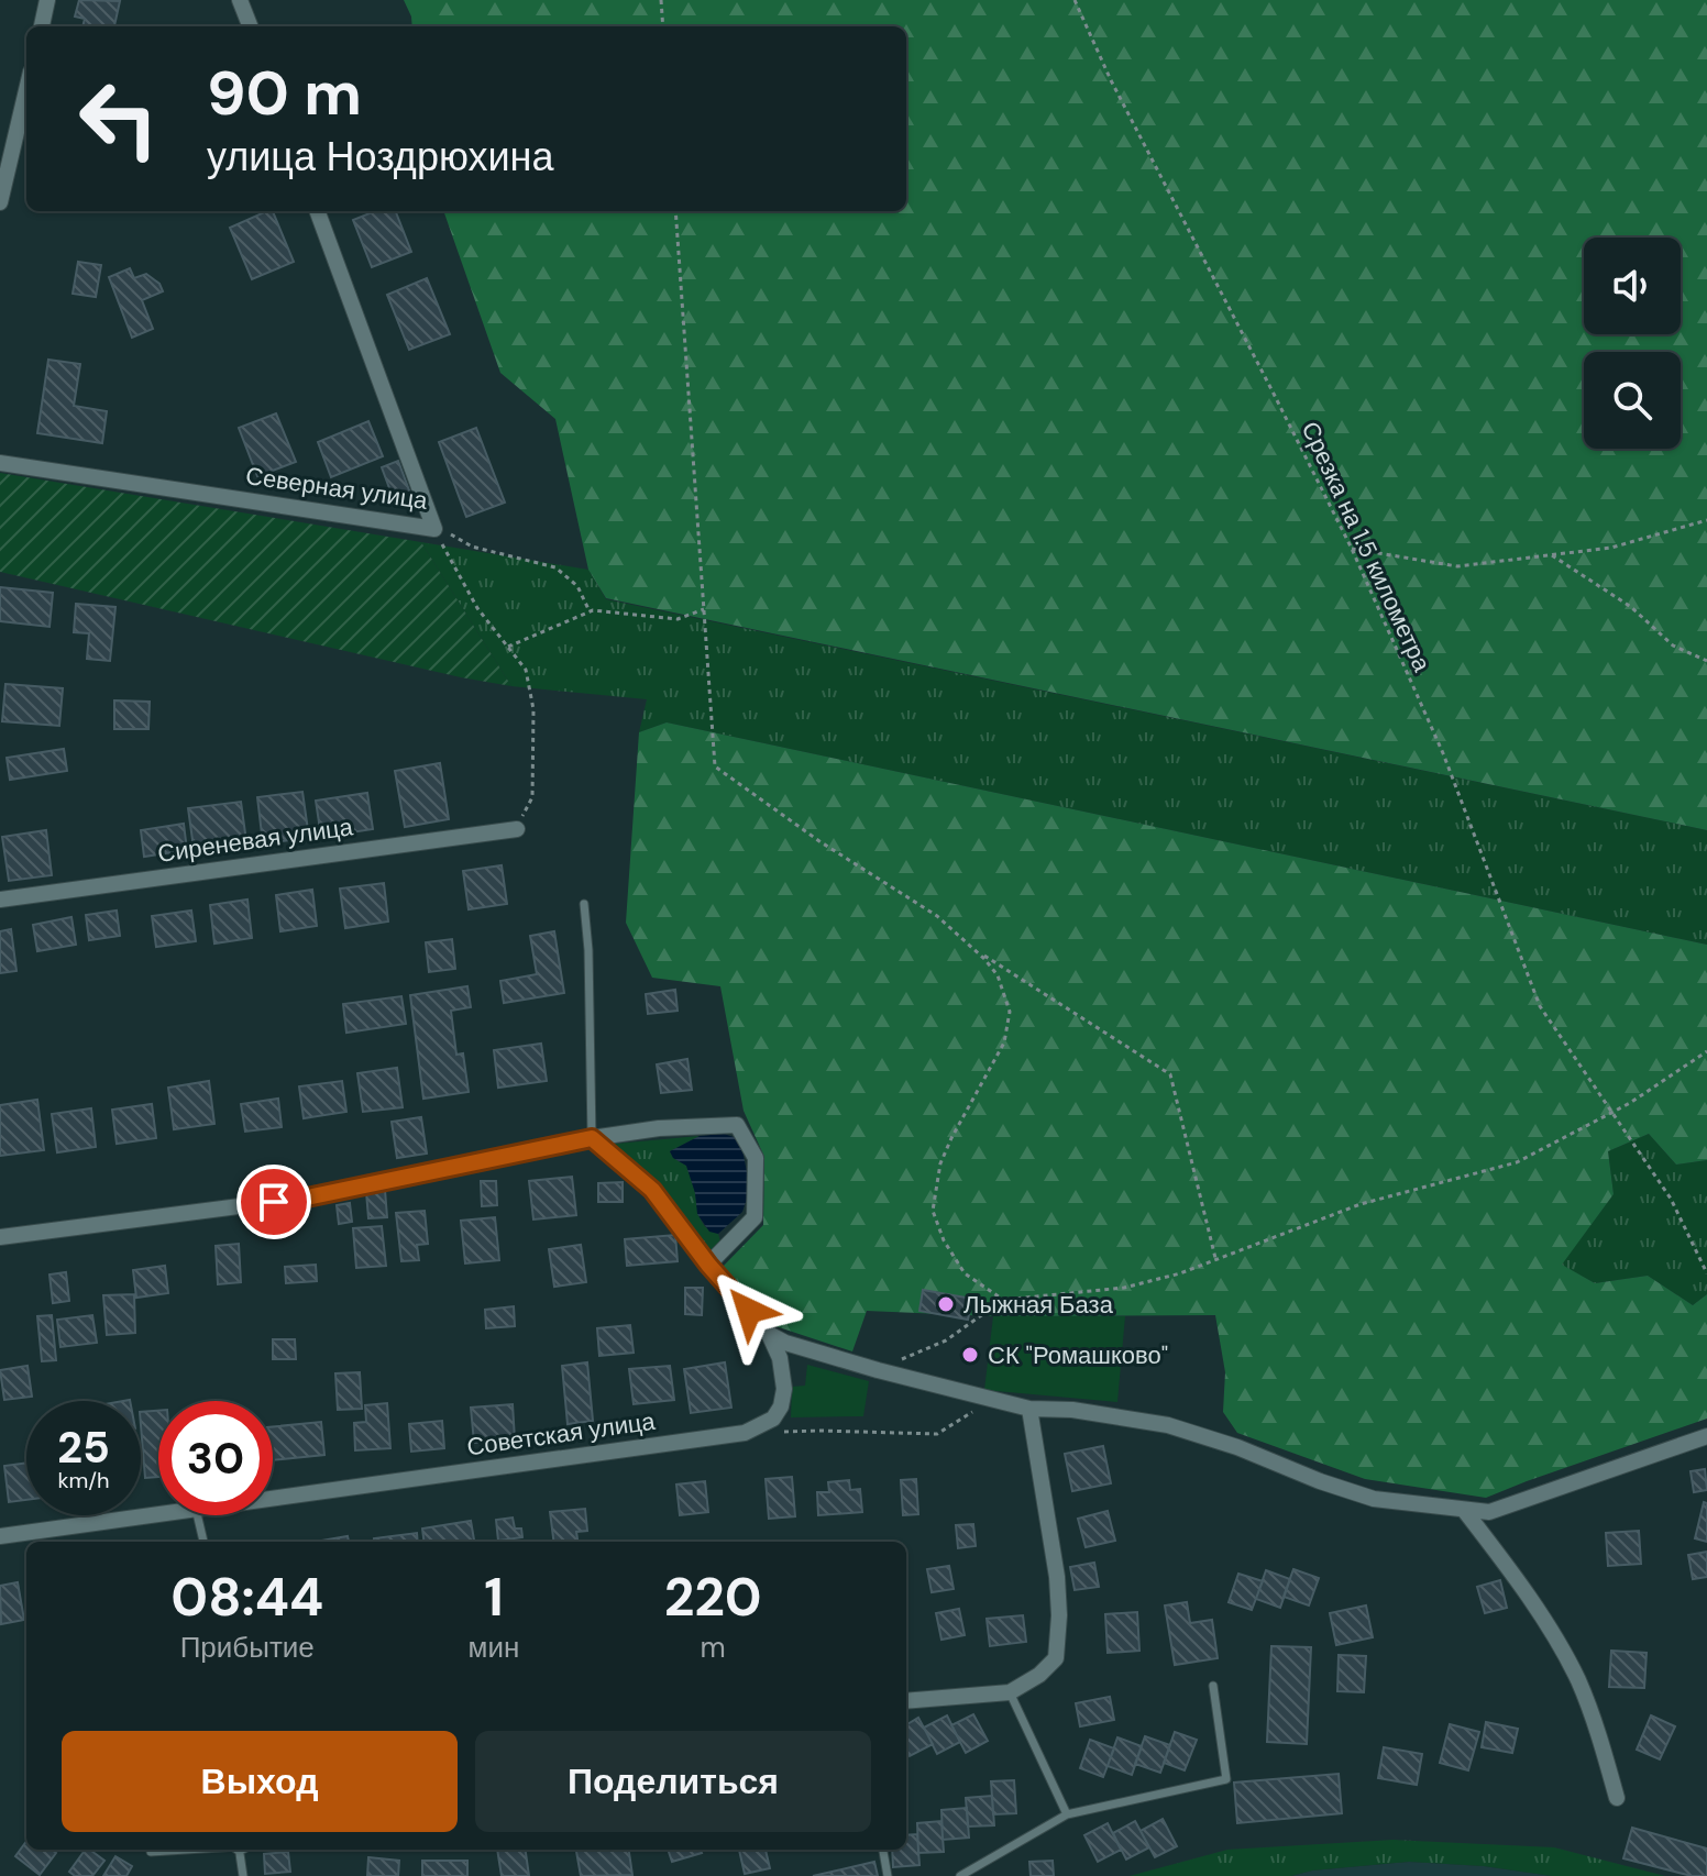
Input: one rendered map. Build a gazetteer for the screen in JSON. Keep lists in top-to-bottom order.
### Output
{
  "streets": {
    "street": ["Северная улица", "Сиреневая улица", "Советская улица"],
    "path": ["Срезка на 1.5 километра"]
  },
  "places": ["Лыжная База", "СК \"Ромашково\""],
  "page": {
    "turn": ["90 m", "улица Ноздрюхина"],
    "speed": "25 km/h",
    "limit": "30",
    "eta": [
      "08:44",
      "Прибытие",
      "1",
      "мин",
      "220",
      "m"
    ],
    "buttons": ["Выход", "Поделиться"]
  }
}
